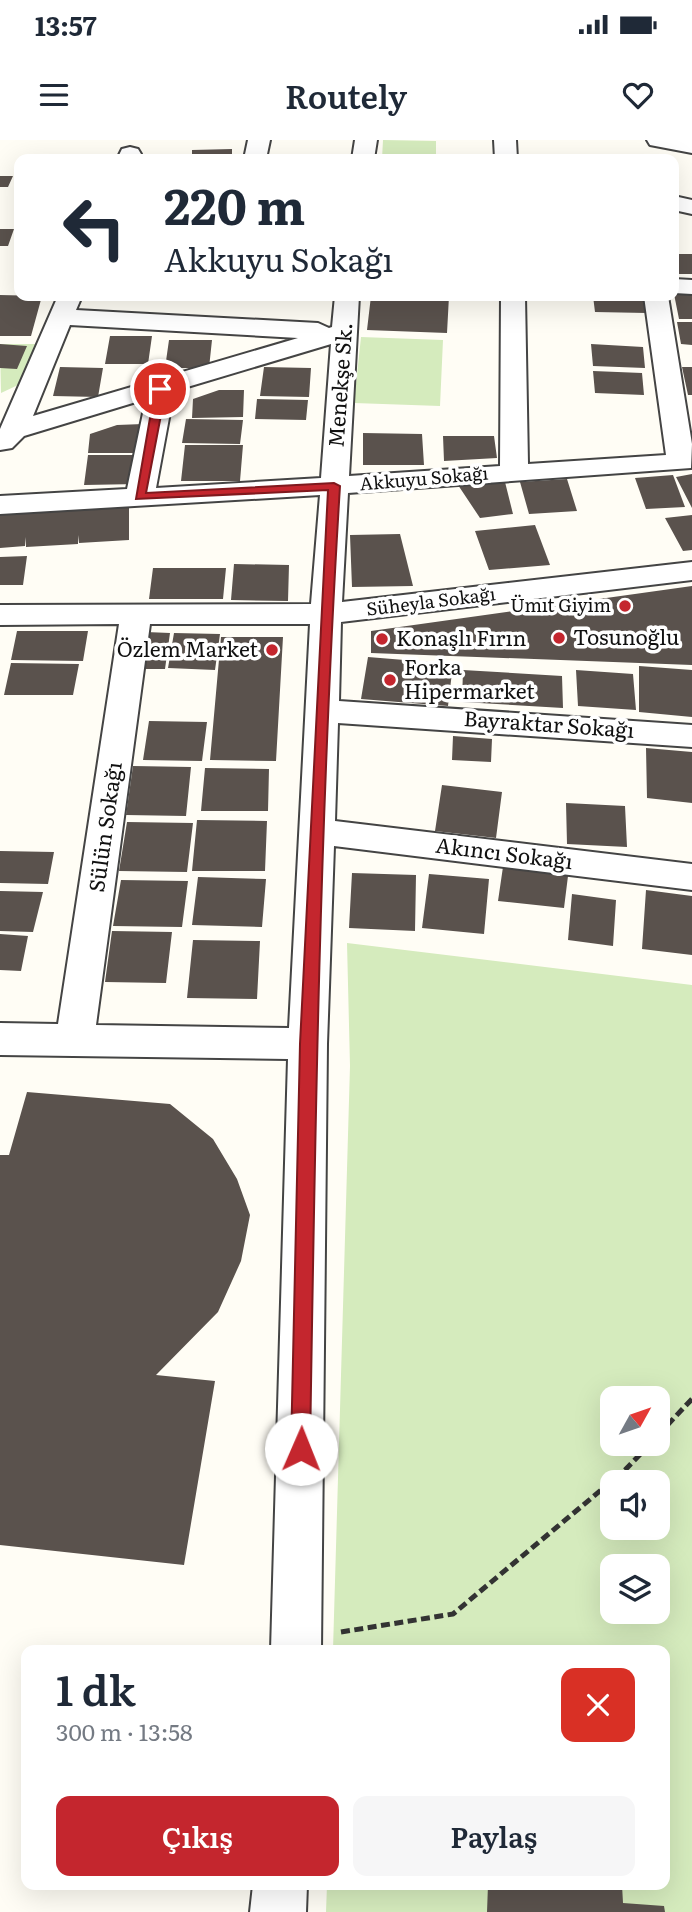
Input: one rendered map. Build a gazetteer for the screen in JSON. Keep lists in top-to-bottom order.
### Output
{
  "streets": {
    "street": [
      "Menekşe Sk.",
      "Akkuyu Sokağı",
      "Süheyla Sokağı",
      "Bayraktar Sokağı",
      "Sülün Sokağı",
      "Akıncı Sokağı"
    ]
  },
  "crossings": [
    ["Menekşe Sk.", "Akkuyu Sokağı"],
    ["Menekşe Sk.", "Süheyla Sokağı"],
    ["Menekşe Sk.", "Bayraktar Sokağı"],
    ["Menekşe Sk.", "Akıncı Sokağı"],
    ["Süheyla Sokağı", "Sülün Sokağı"]
  ],
  "places": [
    "Ümıt Giyim",
    "Tosunoğlu",
    "Konaşlı Fırın",
    "Özlem Market",
    "Forka Hipermarket"
  ],
  "north": "top right",
  "page": {
    "status": "13:57",
    "header": "Routely",
    "turn": ["220 m", "Akkuyu Sokağı"],
    "heading": ["1 dk", "300 m · 13:58"],
    "buttons": ["Çıkış", "Paylaş"]
  }
}
